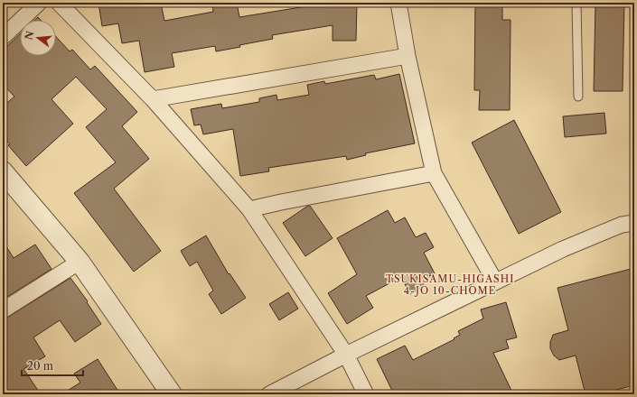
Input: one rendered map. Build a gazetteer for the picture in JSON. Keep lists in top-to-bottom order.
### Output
{
  "districts": ["TSUKISAMU-HIGASHI 4-JO 10-CHOME"],
  "scale_bar": "20 m",
  "north": "left"
}
